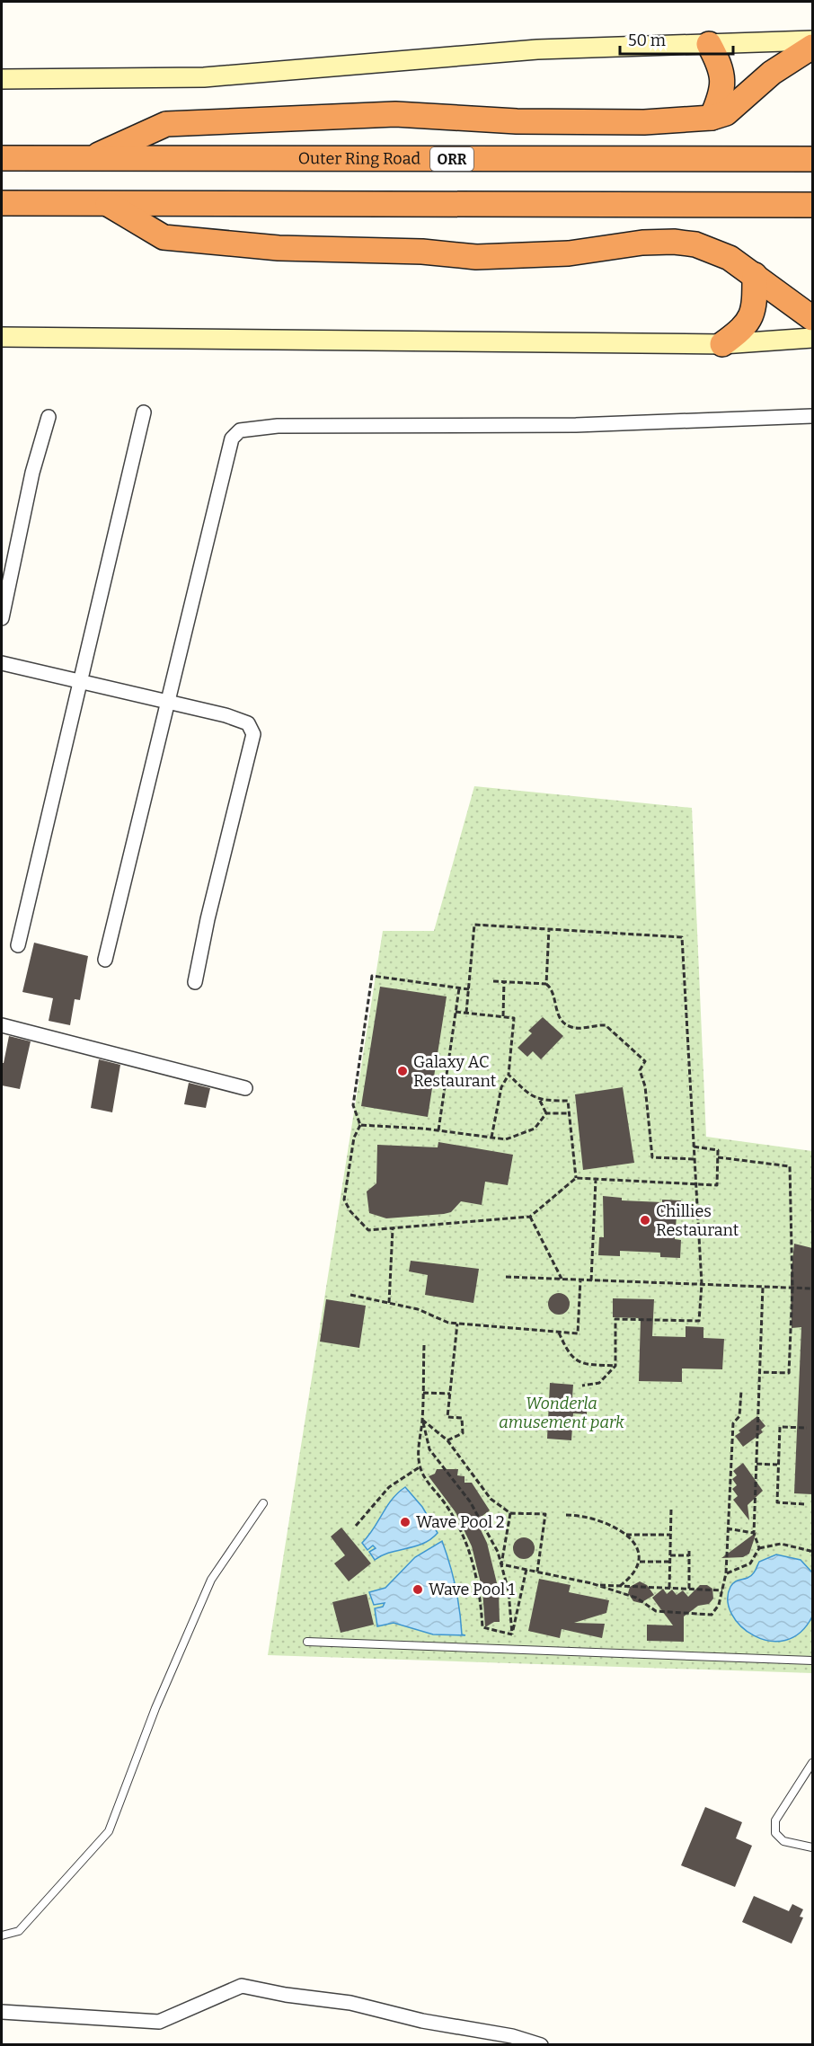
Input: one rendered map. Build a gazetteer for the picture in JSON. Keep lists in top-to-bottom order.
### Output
{
  "streets": {
    "highway": ["Outer Ring Road", "ORR"]
  },
  "parks": ["Wonderla amusement park"],
  "places": [
    "Galaxy AC Restaurant",
    "Chillies Restaurant",
    "Wave Pool 2",
    "Wave Pool 1"
  ],
  "scale_bar": "50 m"
}
